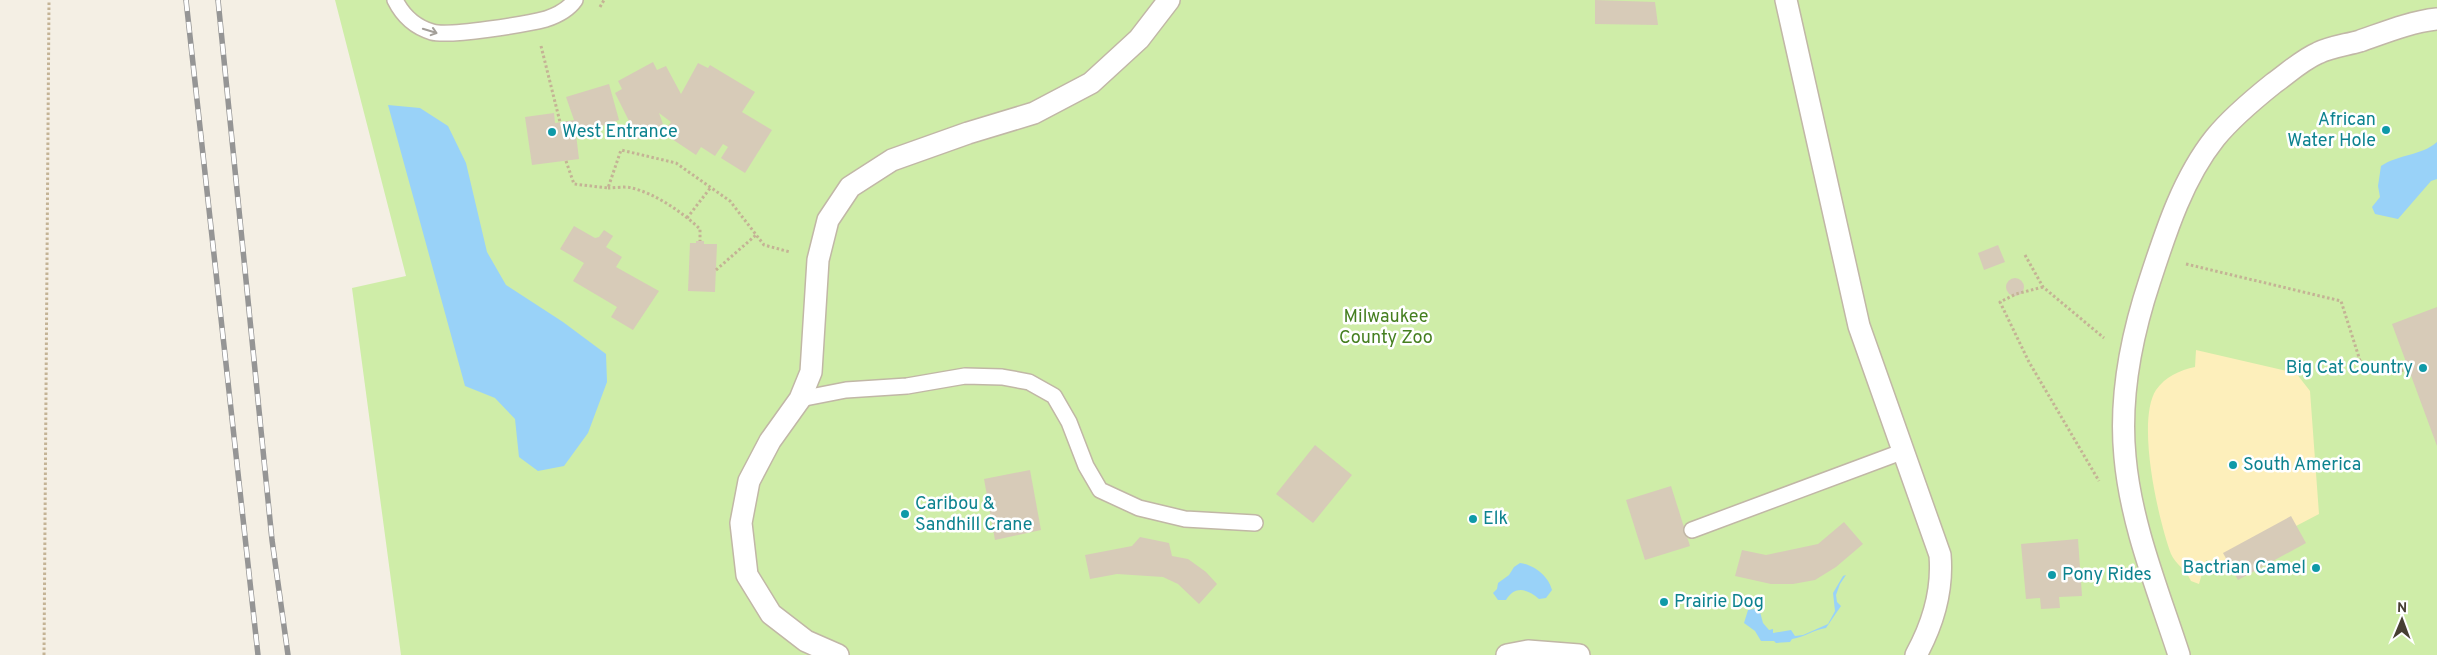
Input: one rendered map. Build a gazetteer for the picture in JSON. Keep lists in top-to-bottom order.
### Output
{
  "parks": ["Milwaukee County Zoo"],
  "places": [
    "African Water Hole",
    "West Entrance",
    "Big Cat Country",
    "South America",
    "Caribou & Sandhill Crane",
    "Elk",
    "Bactrian Camel",
    "Pony Rides",
    "Prairie Dog"
  ],
  "north": "top"
}
